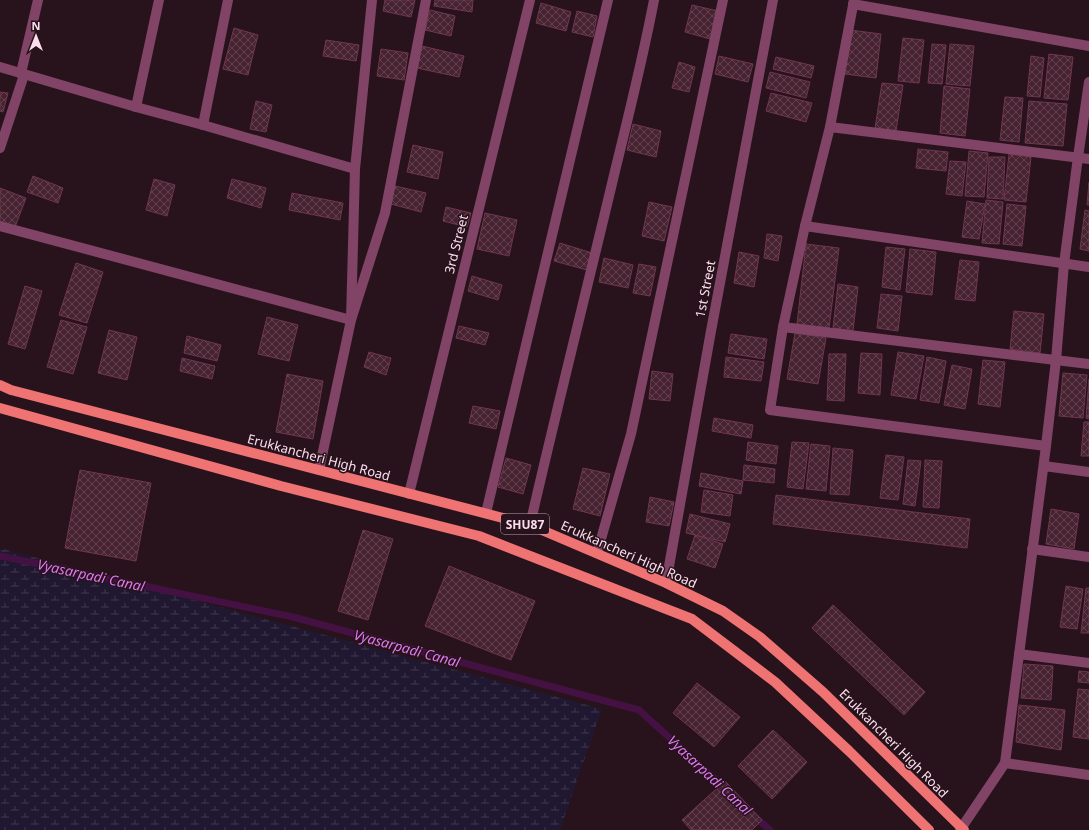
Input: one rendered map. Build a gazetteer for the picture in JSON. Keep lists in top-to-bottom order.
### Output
{
  "streets": {
    "main road": ["Erukkancheri High Road", "SHU87"],
    "street": ["3rd Street", "1st Street"]
  },
  "crossings": [
    ["3rd Street", "Erukkancheri High Road"],
    ["1st Street", "Erukkancheri High Road"]
  ],
  "water": ["Vyasarpadi Canal"],
  "north": "top"
}
